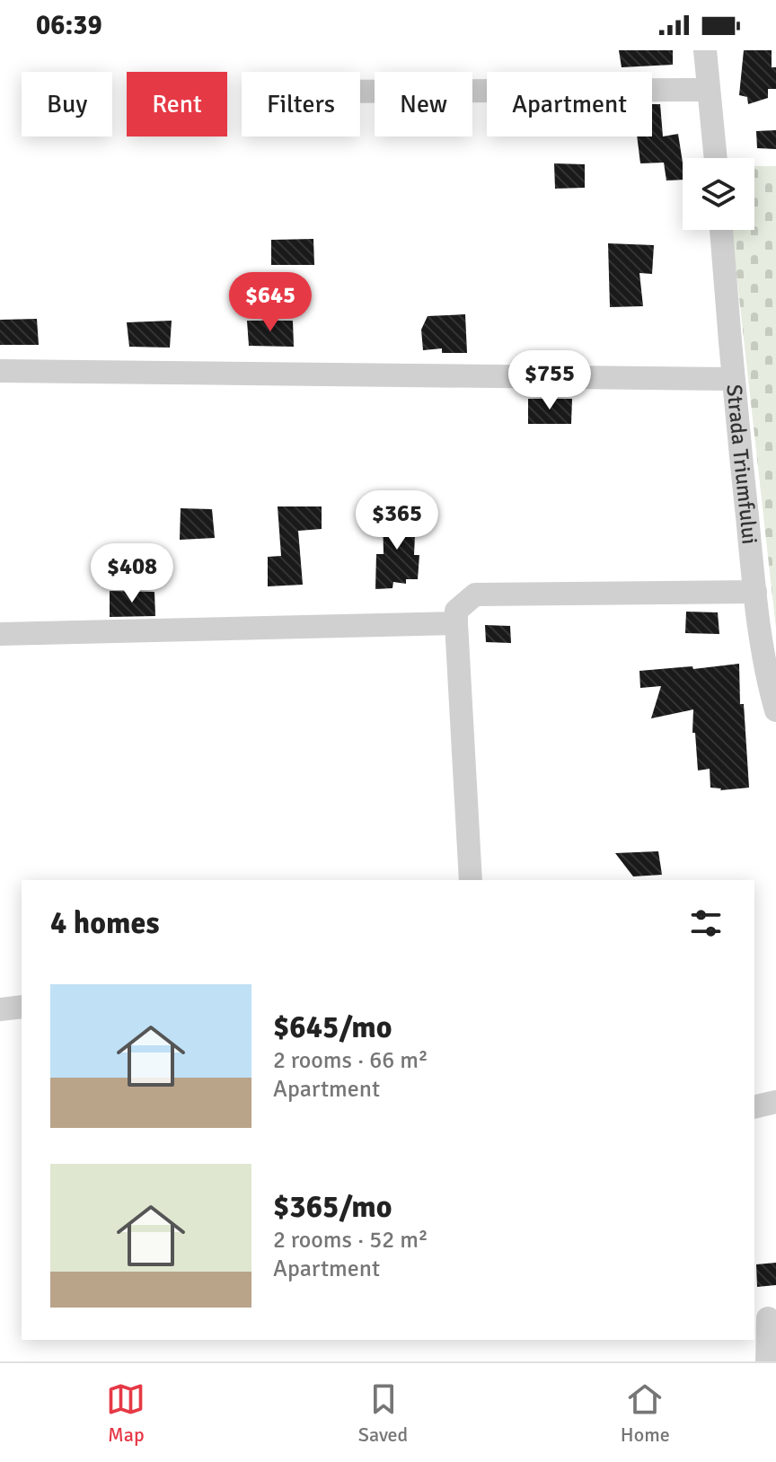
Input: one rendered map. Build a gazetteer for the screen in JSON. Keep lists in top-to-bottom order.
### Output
{
  "streets": {
    "street": ["Strada Triumfului"]
  },
  "page": {
    "status": "06:39",
    "chip": [
      "Buy",
      "Rent",
      "Filters",
      "New",
      "Apartment"
    ],
    "price": [
      "$645",
      "$755",
      "$365",
      "$408"
    ],
    "heading": "4 homes",
    "list": [
      {
        "name": "$645/mo",
        "note": "2 rooms · 66 m² · Apartment"
      },
      {
        "name": "$365/mo",
        "note": "2 rooms · 52 m² · Apartment"
      }
    ],
    "tabs": ["Map", "Saved", "Home"]
  }
}
